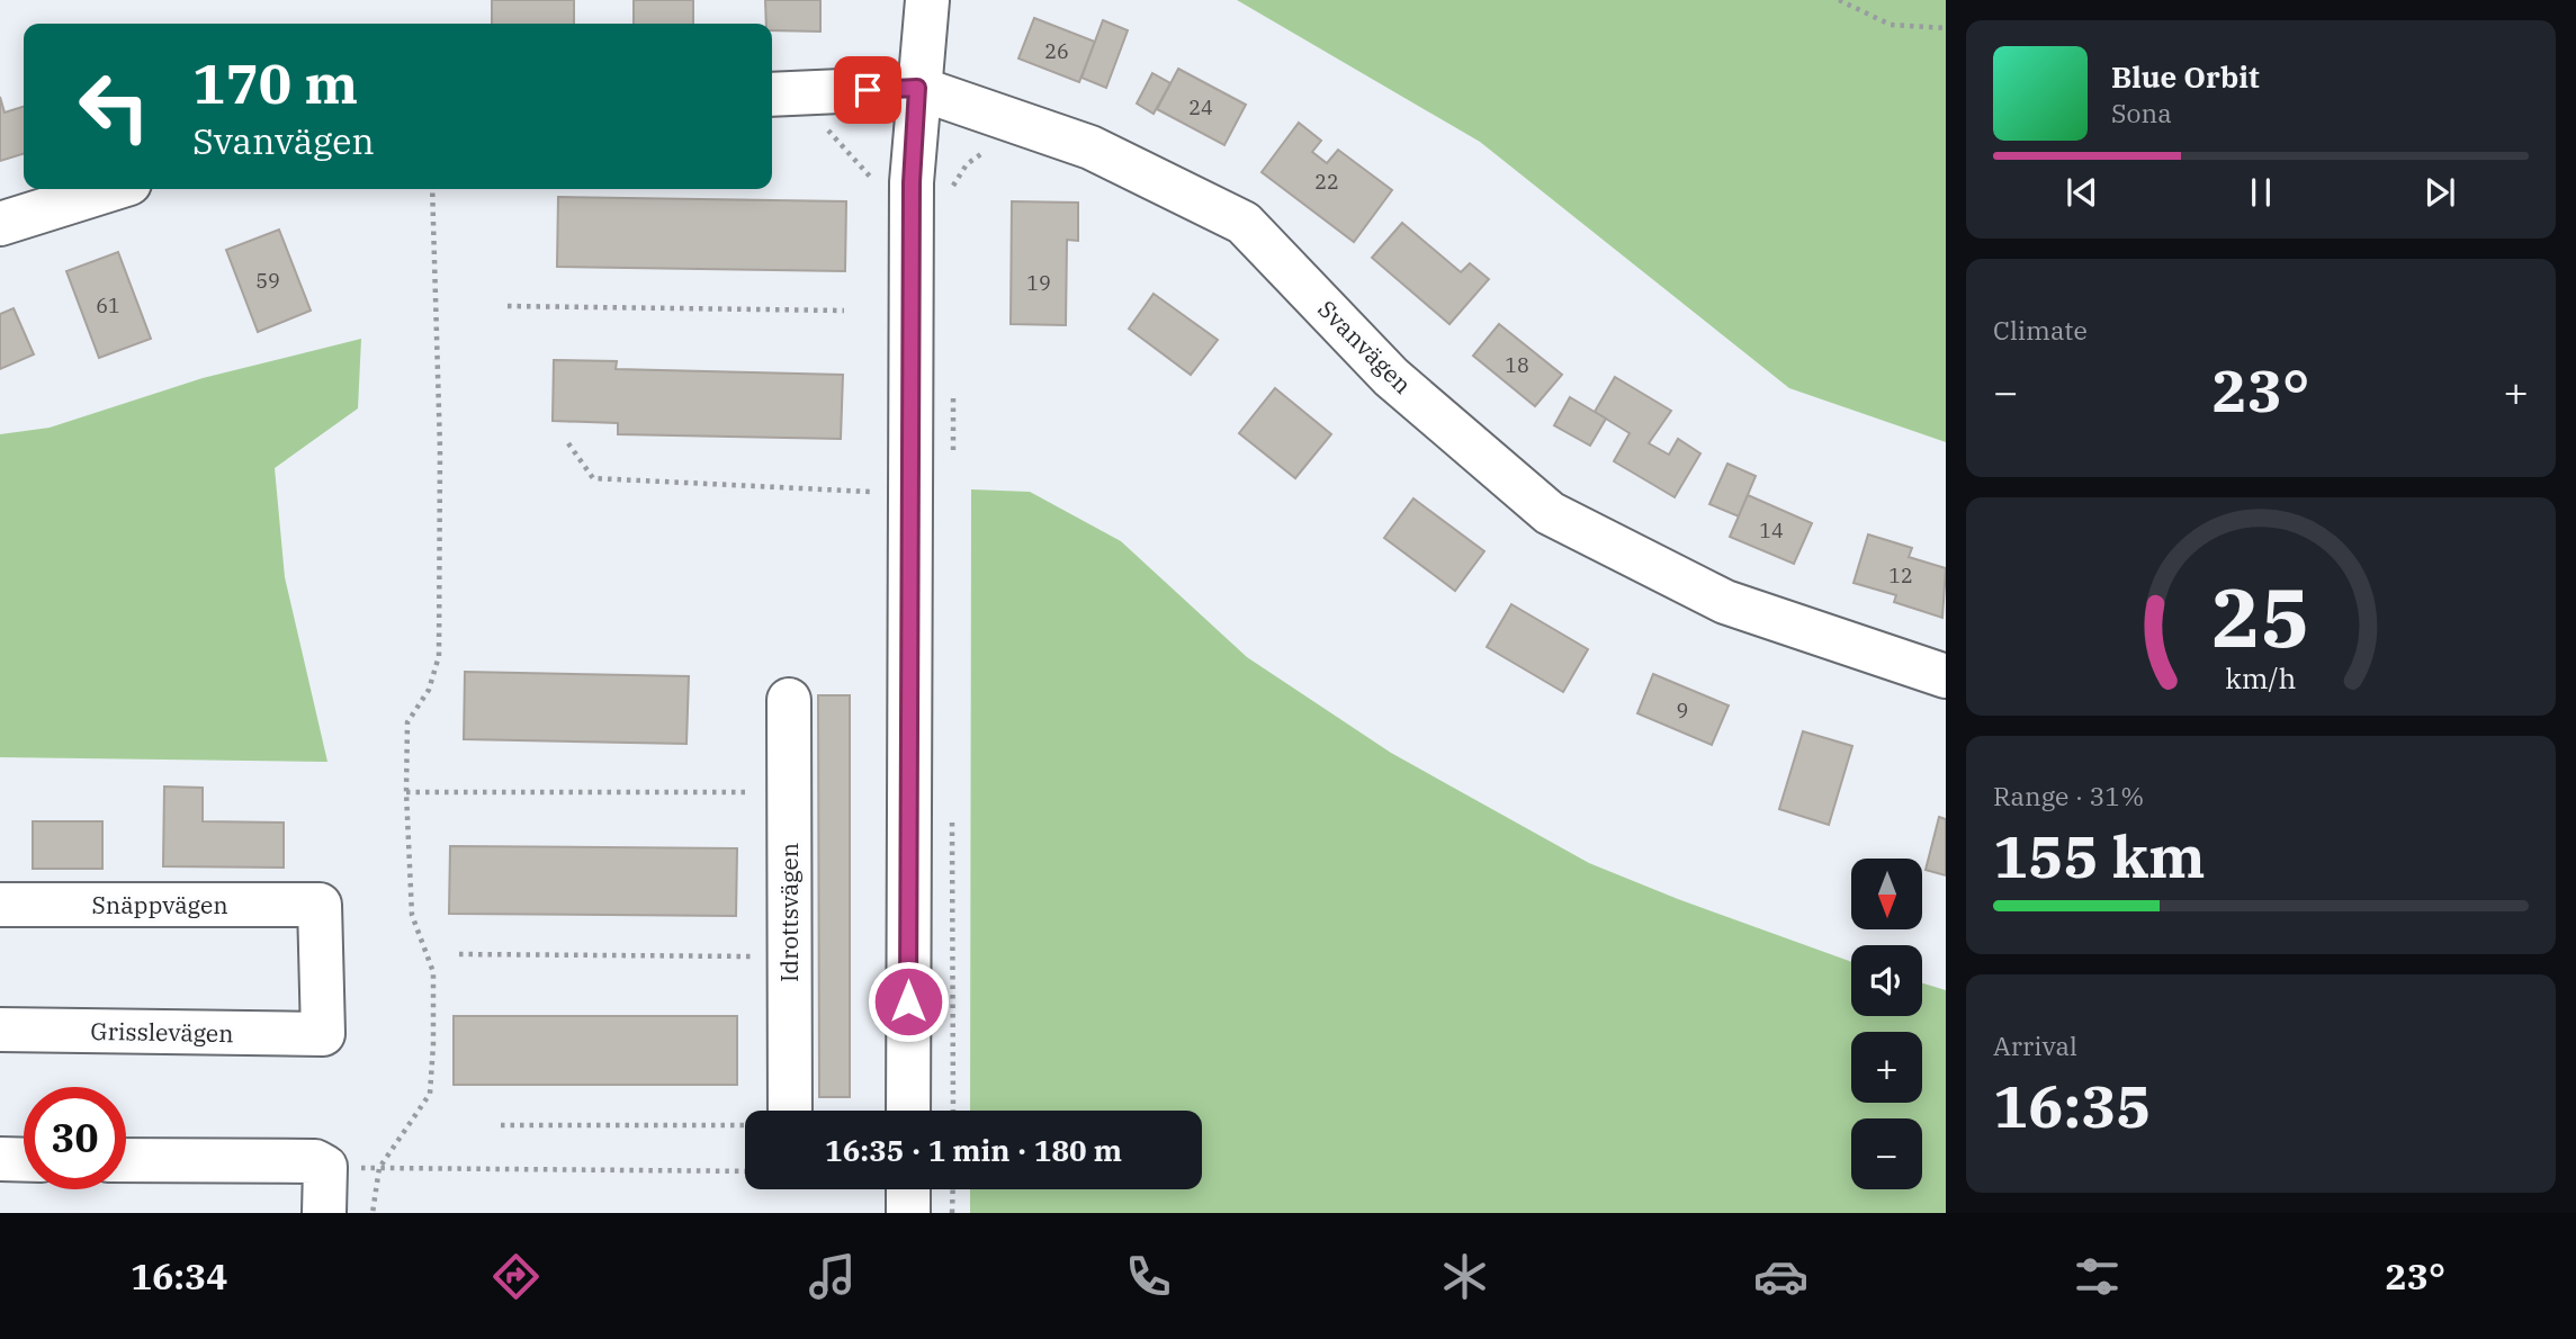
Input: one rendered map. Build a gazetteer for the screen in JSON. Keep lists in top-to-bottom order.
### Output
{
  "streets": {
    "street": [
      "Svanvägen",
      "Snäppvägen",
      "Idrottsvägen",
      "Grisslevägen"
    ]
  },
  "crossings": [
    ["Snäppvägen", "Grisslevägen"]
  ],
  "house_numbers": [
    "26",
    "24",
    "22",
    "59",
    "19",
    "61",
    "18",
    "14",
    "12",
    "9"
  ],
  "north": "bottom",
  "page": {
    "turn": ["170 m", "Svanvägen"],
    "song": ["Blue Orbit", "Sona"],
    "tile": [
      "Climate",
      ["Range · 31%", "155 km"],
      ["Arrival", "16:35"]
    ],
    "heat": ["−", "23°", "+"],
    "map_buttons": ["+", "−"],
    "limit": "30",
    "trip": "16:35 · 1 min · 180 m",
    "tabs": ["16:34", "23°"],
    "gauge": ["25", "km/h"]
  }
}
